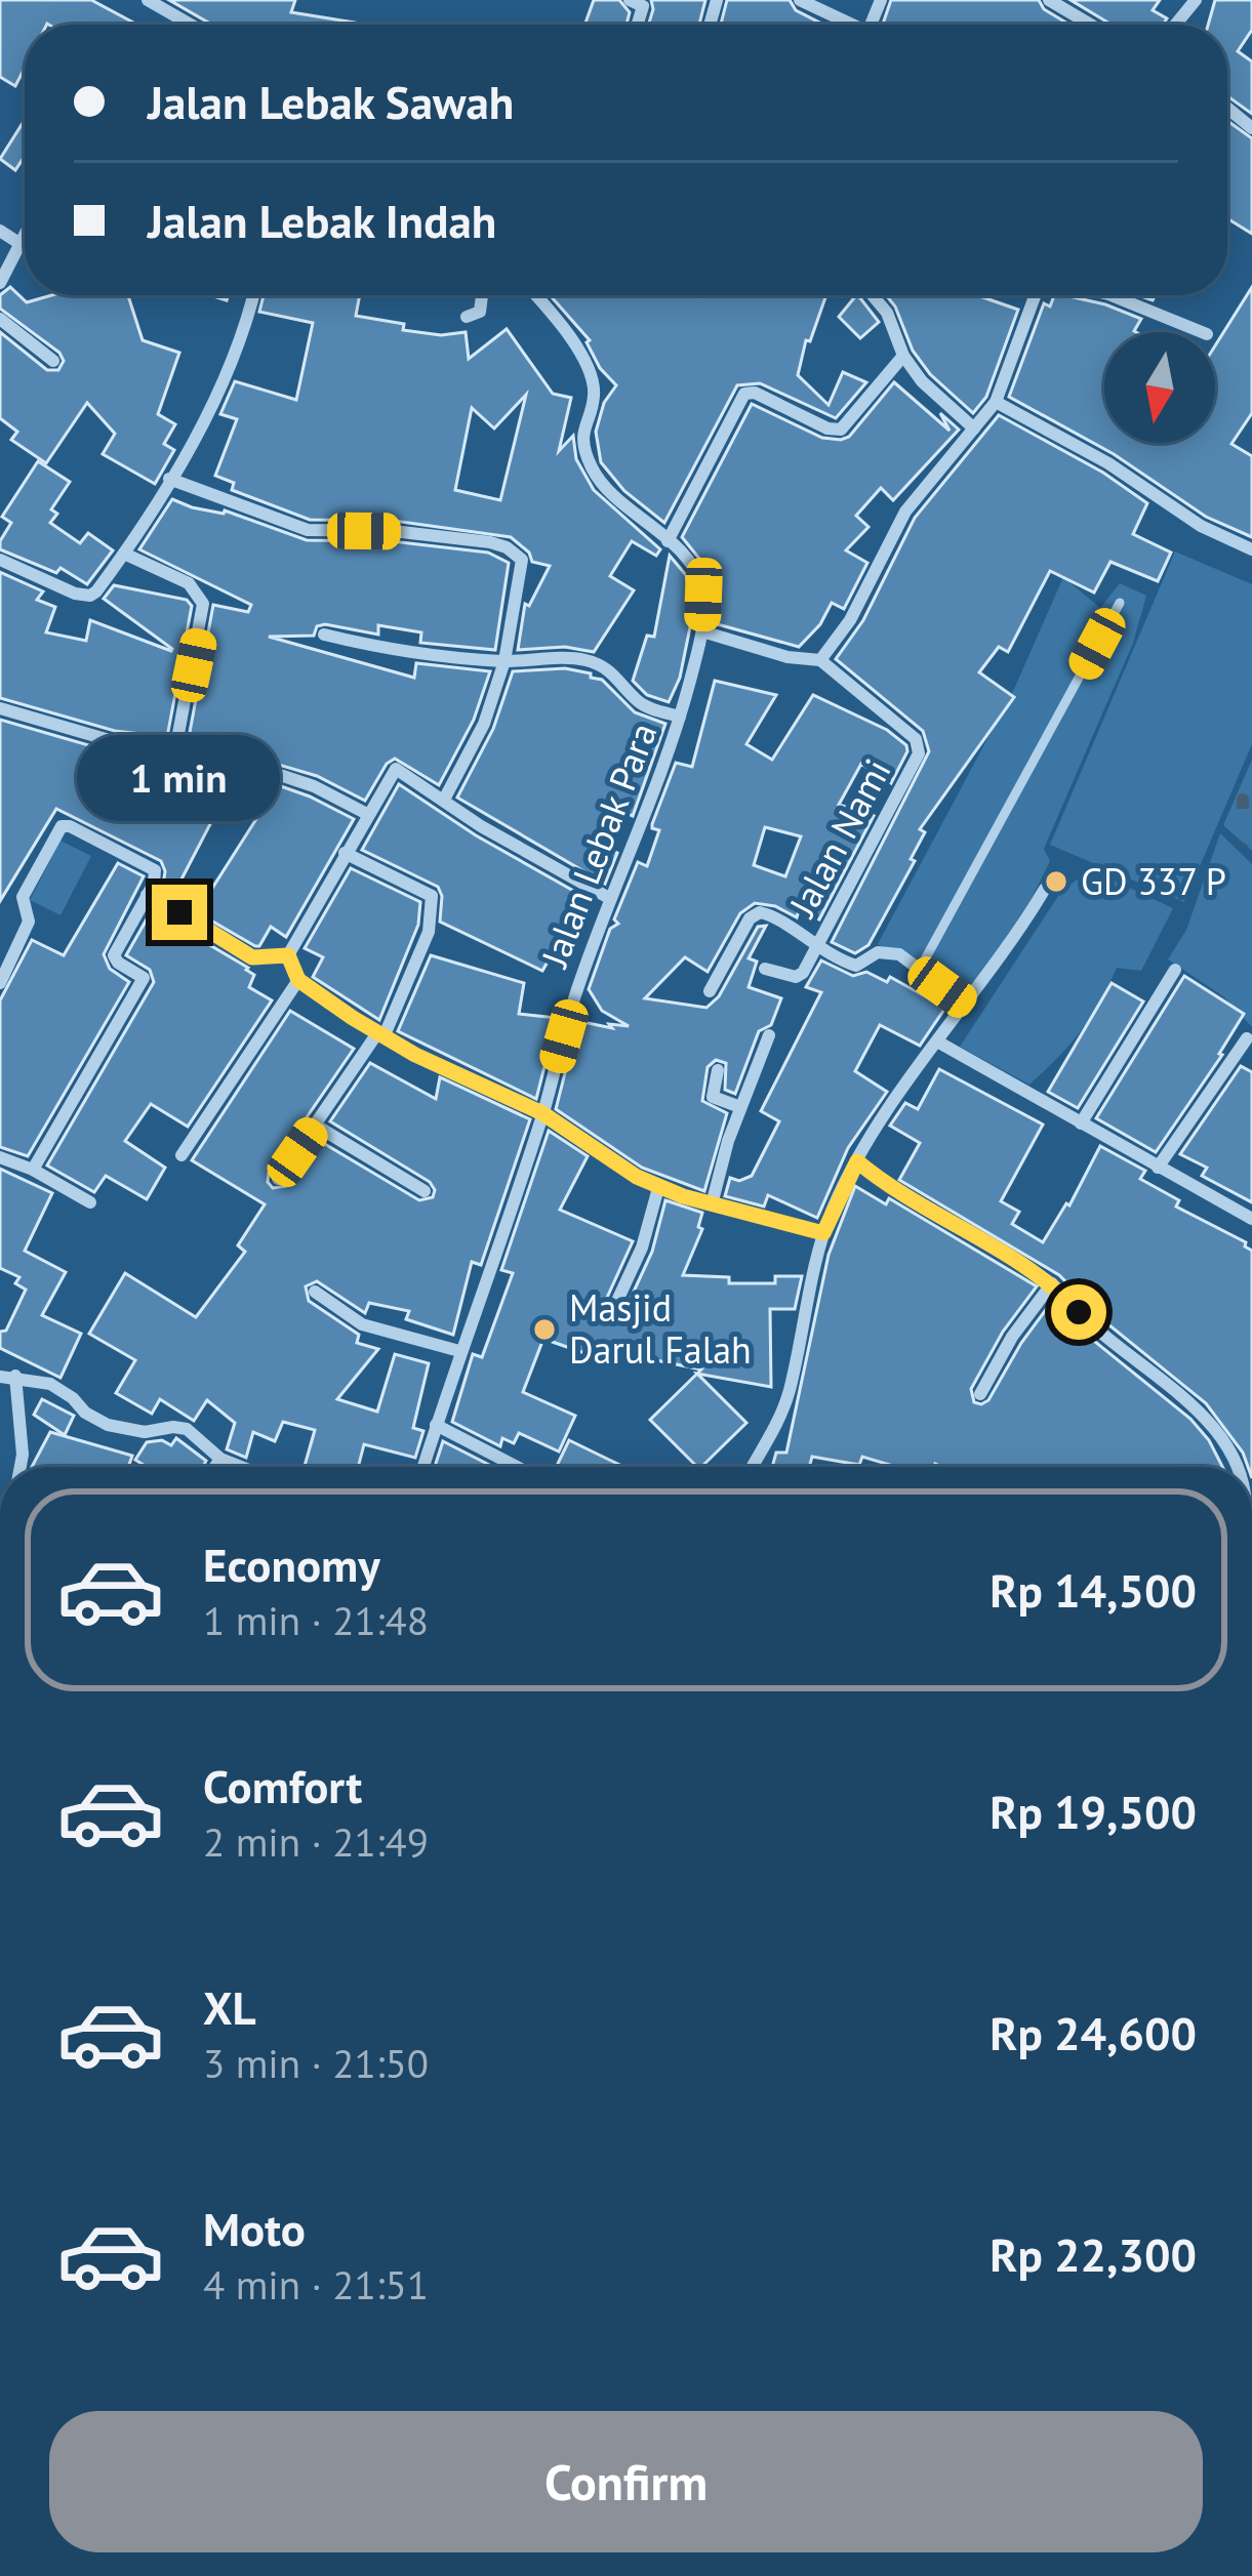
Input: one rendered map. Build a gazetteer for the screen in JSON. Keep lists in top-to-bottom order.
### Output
{
  "streets": {
    "street": ["Jalan Nami", "Jalan Lebak Para"]
  },
  "places": ["GD 337 P", "Masjid Darul Falah"],
  "north": "bottom",
  "page": {
    "banner": ["Jalan Lebak Sawah", "Jalan Lebak Indah"],
    "bubble": "1 min",
    "list": [
      {
        "name": "Economy",
        "note": "1 min · 21:48",
        "value": "Rp 14,500"
      },
      {
        "name": "Comfort",
        "note": "2 min · 21:49",
        "value": "Rp 19,500"
      },
      {
        "name": "XL",
        "note": "3 min · 21:50",
        "value": "Rp 24,600"
      },
      {
        "name": "Moto",
        "note": "4 min · 21:51",
        "value": "Rp 22,300"
      }
    ],
    "buttons": "Confirm"
  }
}
